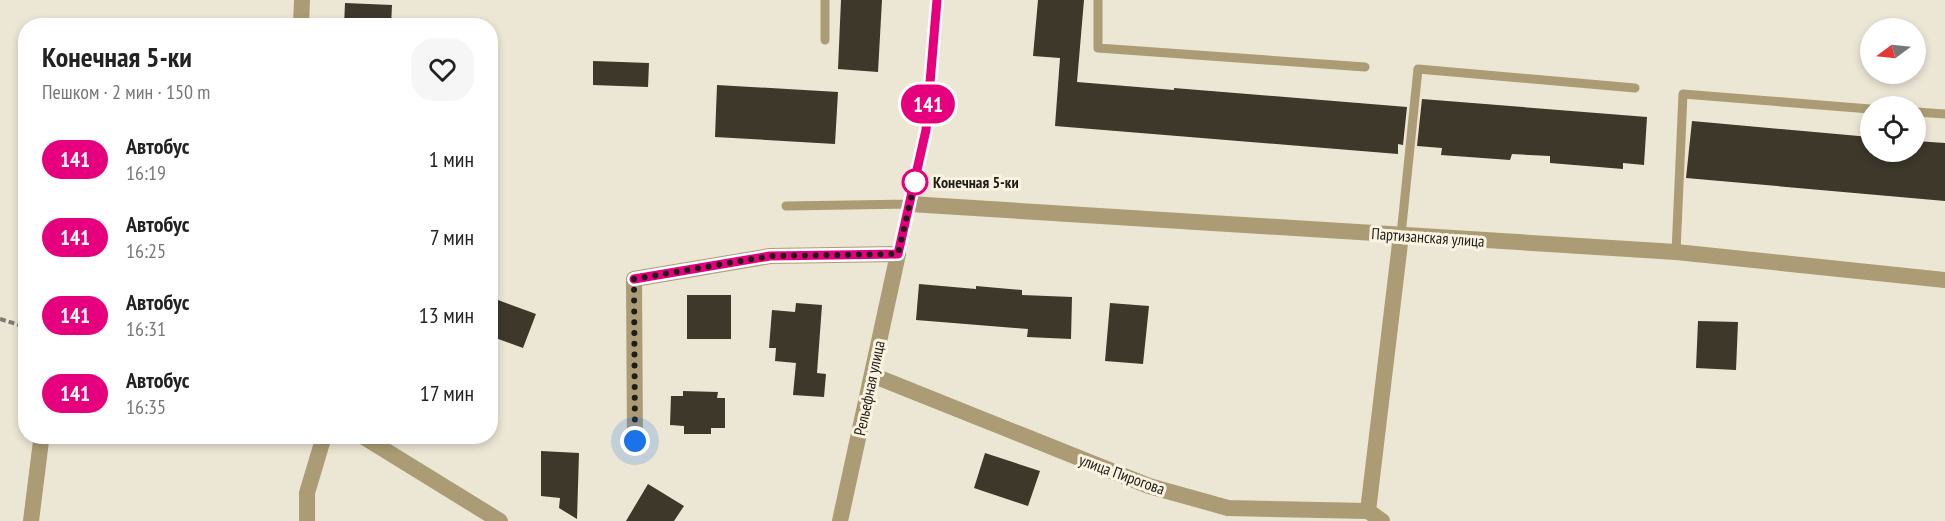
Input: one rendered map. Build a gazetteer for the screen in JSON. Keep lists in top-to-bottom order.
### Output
{
  "streets": {
    "street": ["Партизанская улица", "Рельефная улица", "улица Пирогова"]
  },
  "crossings": [
    ["Рельефная улица", "улица Пирогова"]
  ],
  "places": ["Конечная 5-ки"],
  "lines": ["bus line 141"],
  "north": "left",
  "page": {
    "on_map": "141",
    "heading": ["Конечная 5-ки", "Пешком · 2 мин · 150 m"],
    "list": [
      {
        "mark": "141",
        "name": "Автобус",
        "note": "16:19",
        "value": "1 мин"
      },
      {
        "mark": "141",
        "name": "Автобус",
        "note": "16:25",
        "value": "7 мин"
      },
      {
        "mark": "141",
        "name": "Автобус",
        "note": "16:31",
        "value": "13 мин"
      },
      {
        "mark": "141",
        "name": "Автобус",
        "note": "16:35",
        "value": "17 мин"
      }
    ]
  }
}
